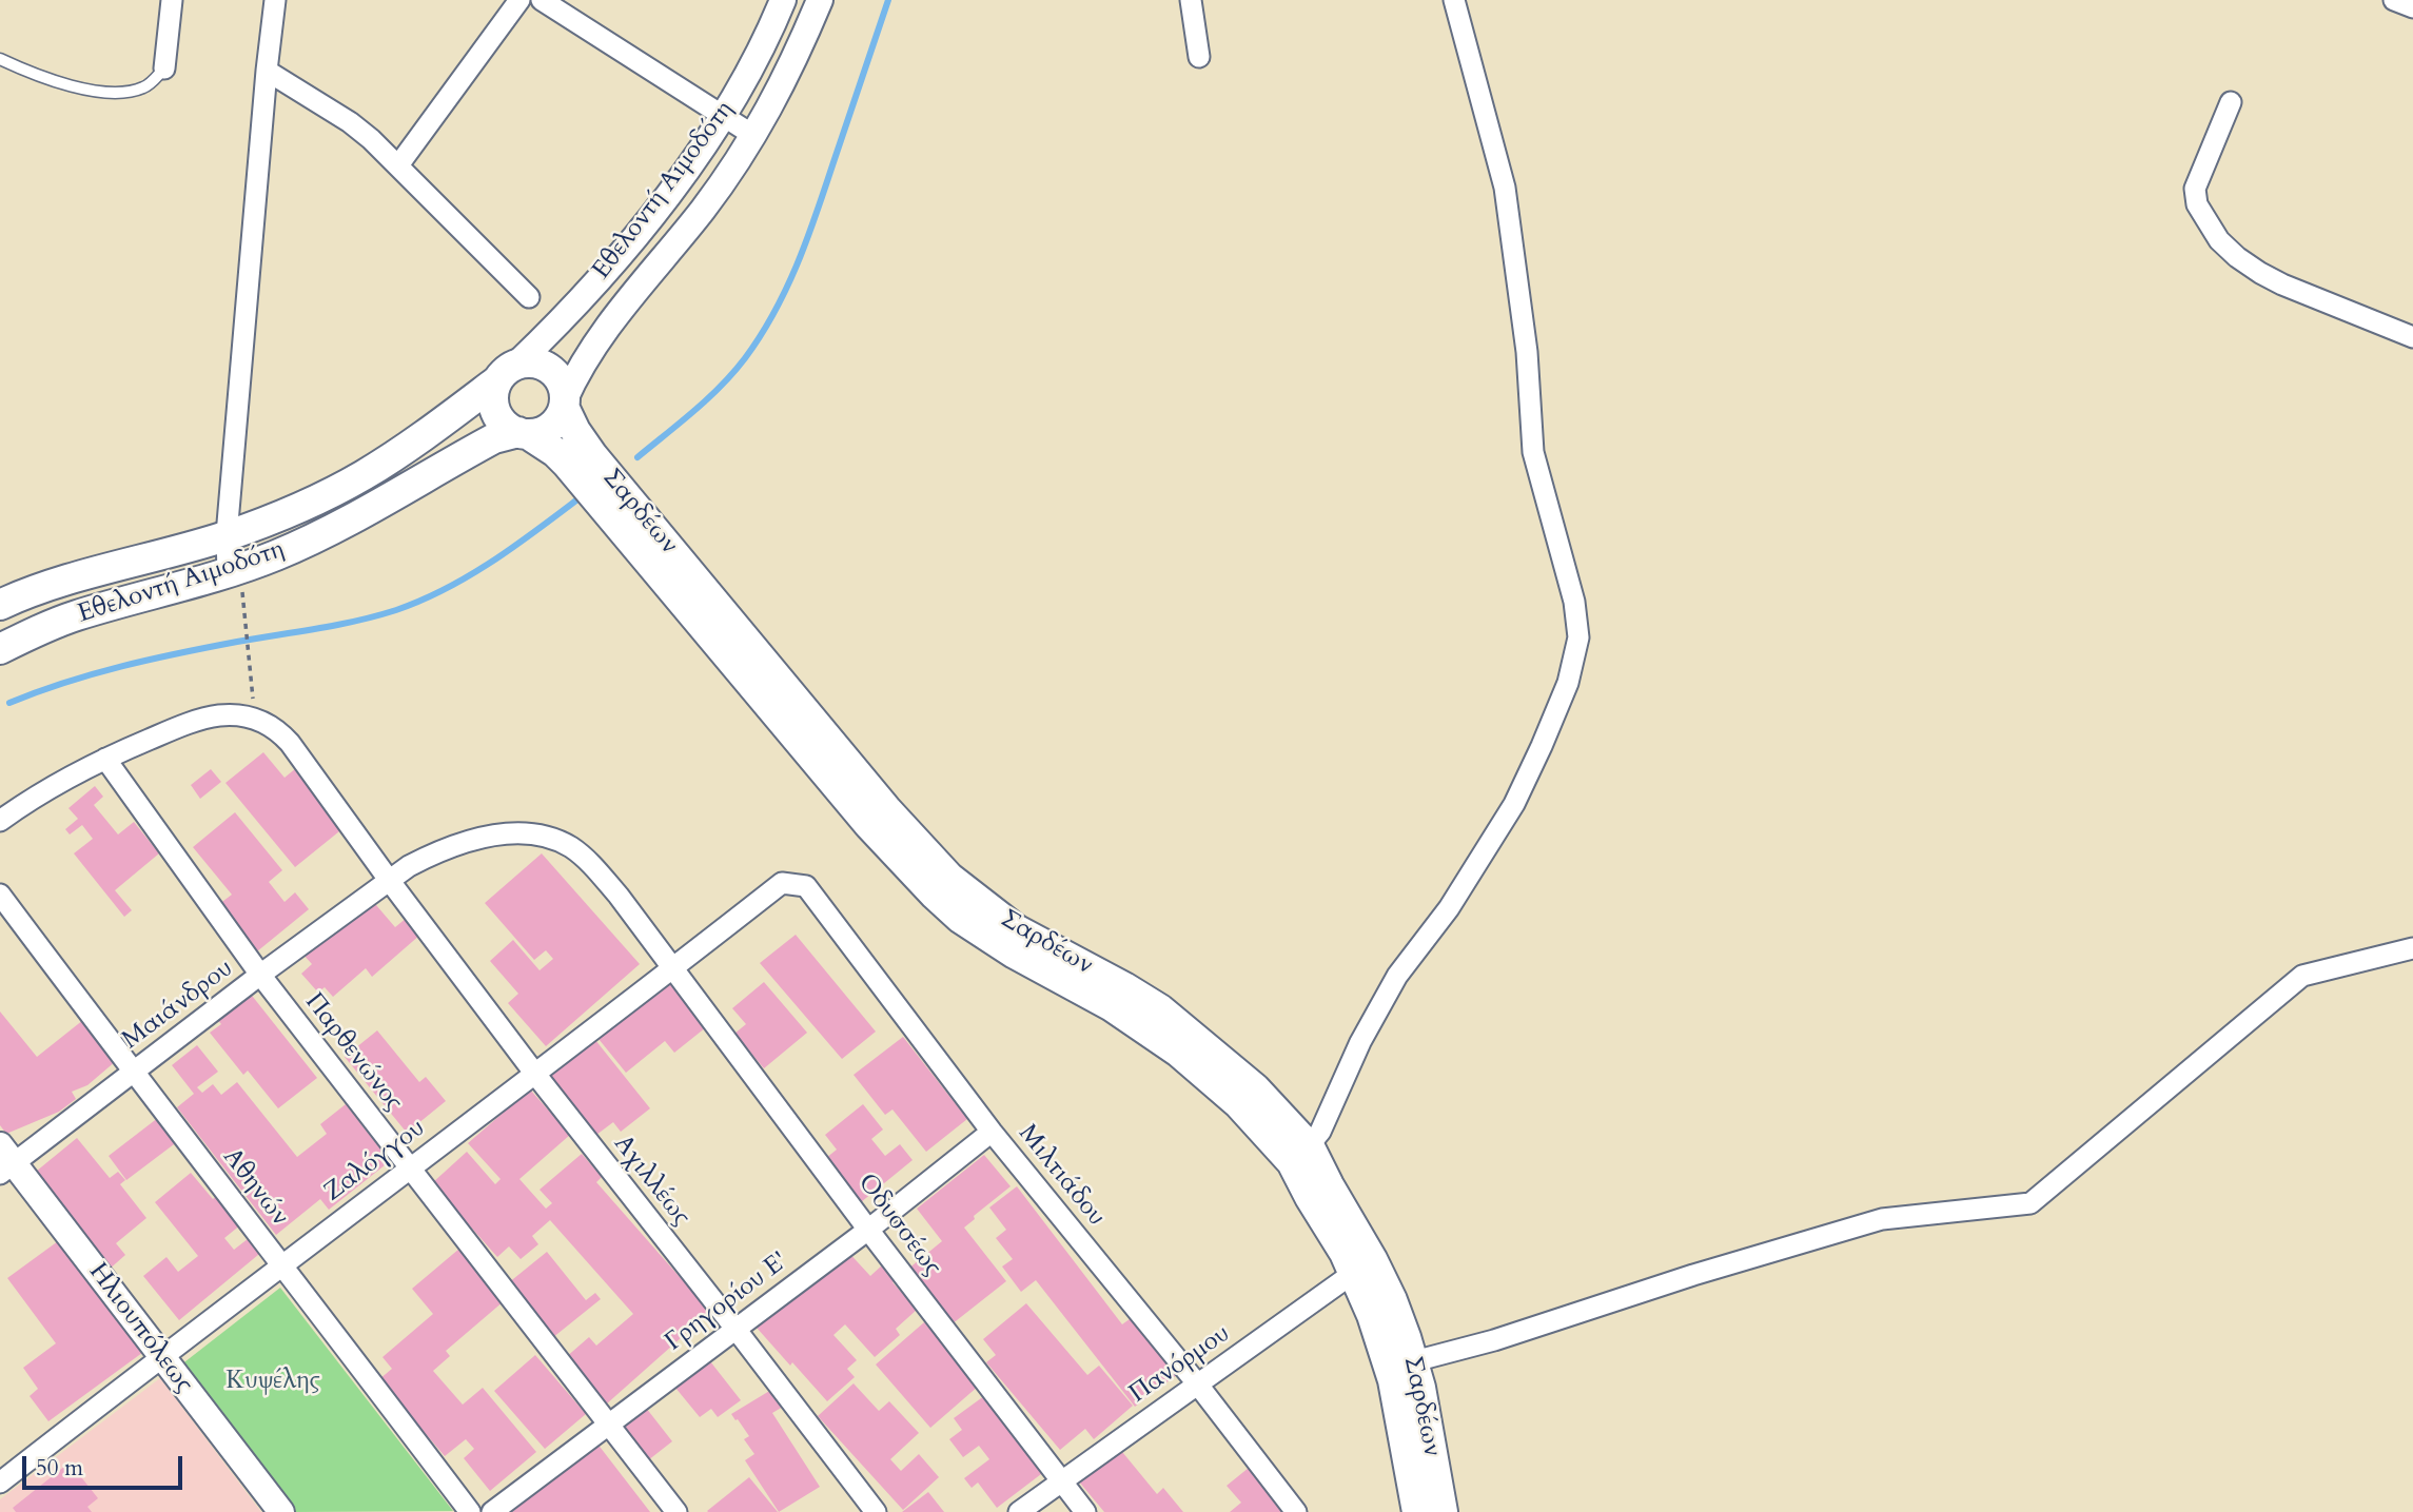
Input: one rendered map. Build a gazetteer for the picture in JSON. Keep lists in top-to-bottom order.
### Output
{
  "streets": {
    "main road": ["Εθελοντή Αιμοδότη", "Σαρδέων"],
    "street": [
      "Μαιάνδρου",
      "Παρθενώνος",
      "Ζαλόγγου",
      "Μιλτιάδου",
      "Αχιλλέως",
      "Αθηνών",
      "Οδυσσέως",
      "Γρηγορίου Ε'",
      "Ηλιουπόλεως",
      "Πανόρμου"
    ]
  },
  "crossings": [
    ["Εθελοντή Αιμοδότη", "Σαρδέων"],
    ["Σαρδέων", "Πανόρμου"],
    ["Μαιάνδρου", "Παρθενώνος"],
    ["Μαιάνδρου", "Ζαλόγγου"],
    ["Μαιάνδρου", "Αχιλλέως"],
    ["Μαιάνδρου", "Αθηνών"],
    ["Μαιάνδρου", "Οδυσσέως"],
    ["Μαιάνδρου", "Ηλιουπόλεως"],
    ["Παρθενώνος", "Ζαλόγγου"],
    ["Παρθενώνος", "Γρηγορίου Ε'"],
    ["Ζαλόγγου", "Μιλτιάδου"],
    ["Ζαλόγγου", "Αχιλλέως"],
    ["Ζαλόγγου", "Αθηνών"],
    ["Ζαλόγγου", "Οδυσσέως"],
    ["Ζαλόγγου", "Ηλιουπόλεως"],
    ["Μιλτιάδου", "Γρηγορίου Ε'"],
    ["Μιλτιάδου", "Πανόρμου"],
    ["Αχιλλέως", "Γρηγορίου Ε'"],
    ["Οδυσσέως", "Γρηγορίου Ε'"],
    ["Οδυσσέως", "Πανόρμου"]
  ],
  "parks": ["Κυψέλης"],
  "scale_bar": "50 m"
}
